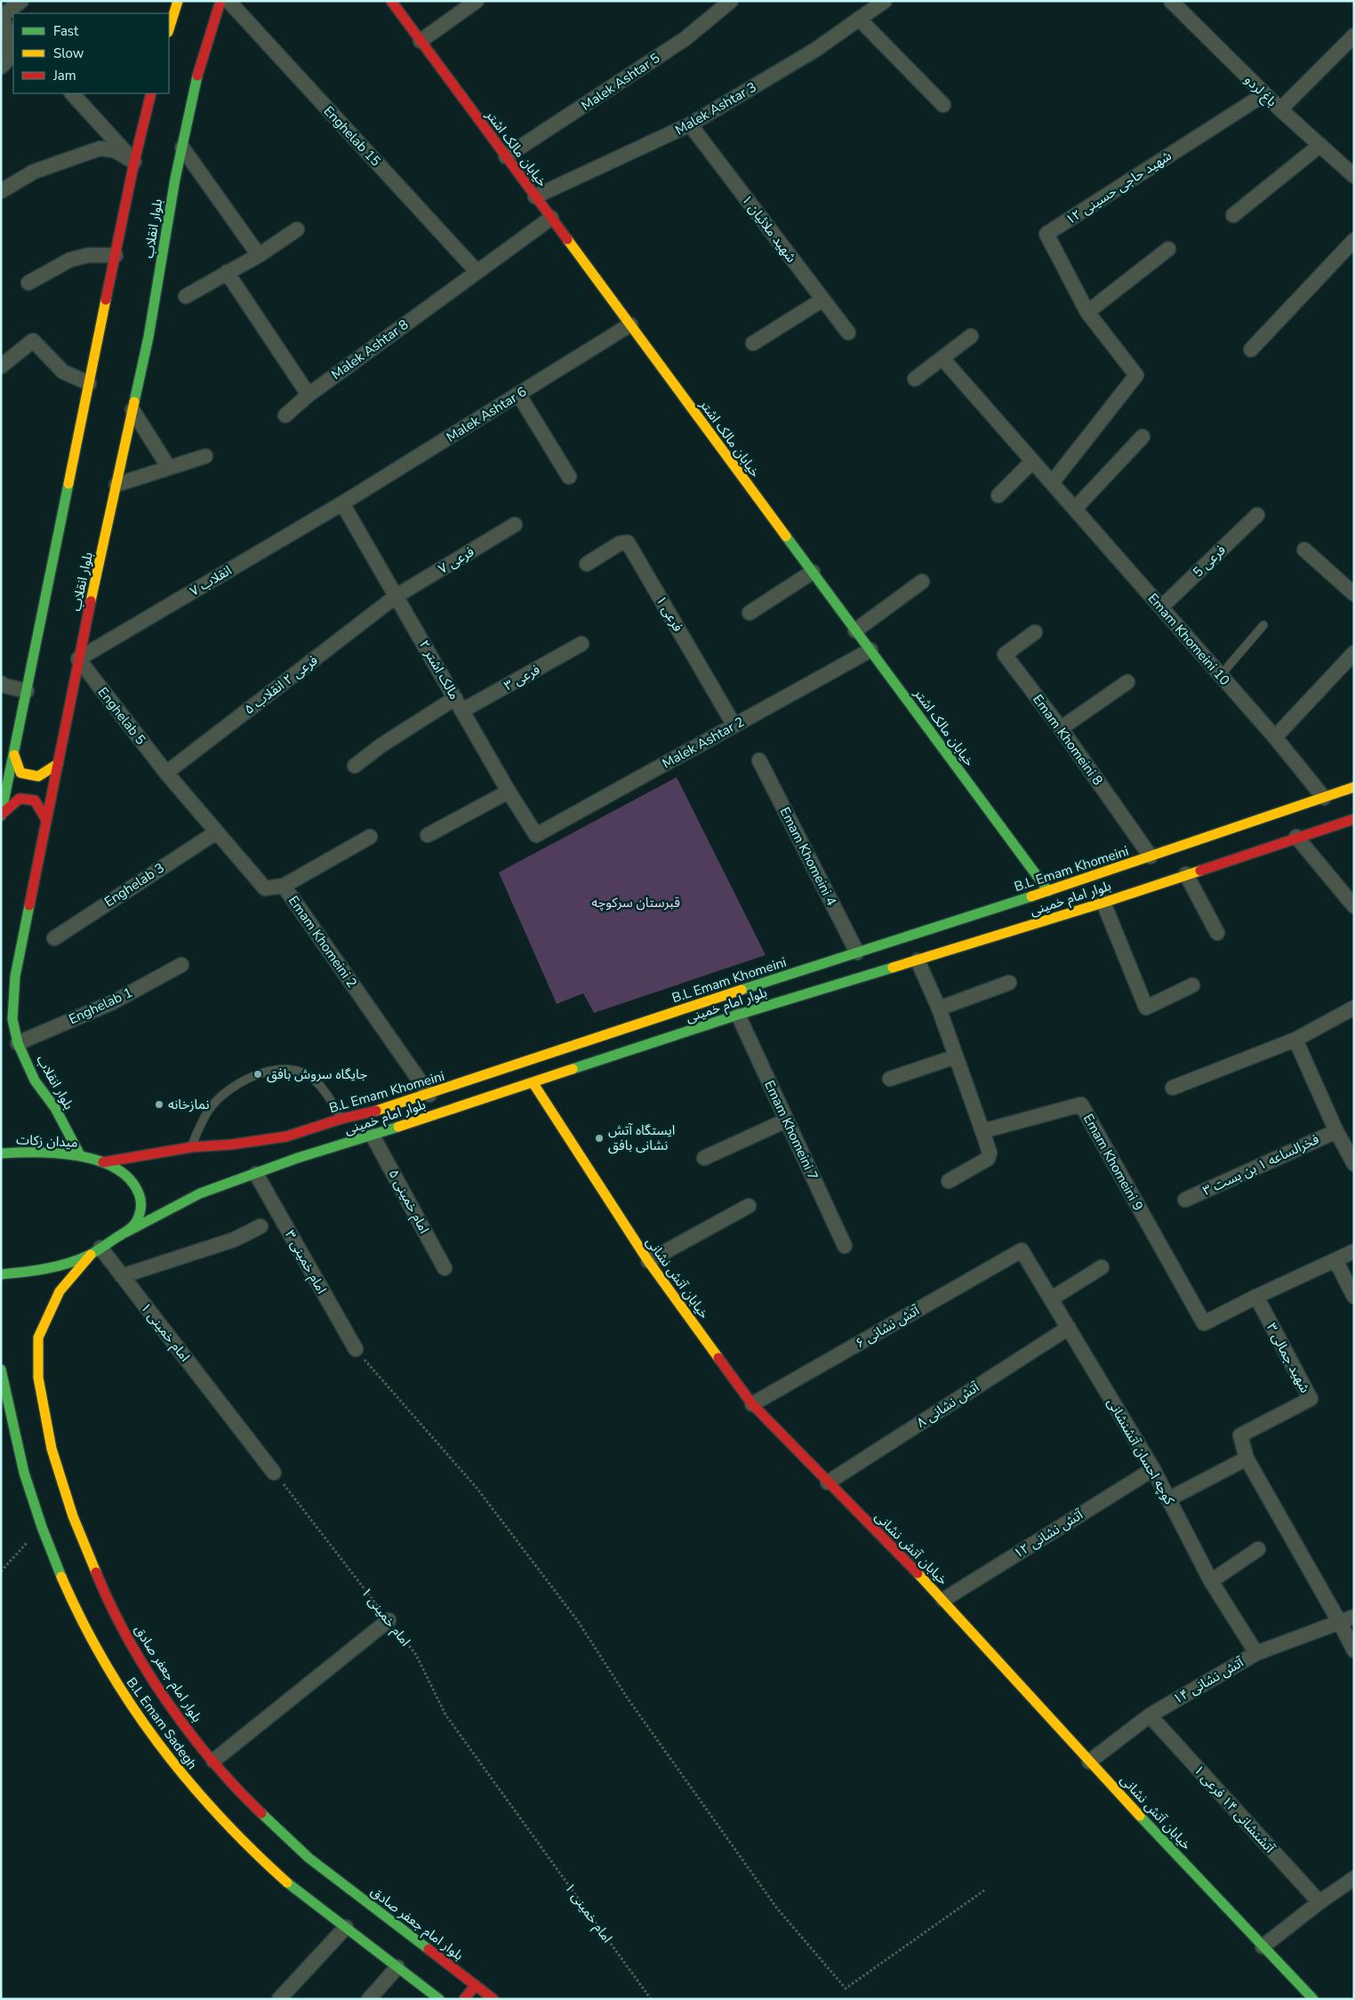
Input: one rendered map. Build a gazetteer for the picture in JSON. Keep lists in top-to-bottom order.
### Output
{
  "streets": {
    "main road": [
      "خیابان مالک اشتر",
      "بلوار انقلاب",
      "B.L Emam Khomeini",
      "بلوار امام خمینی",
      "میدان زکات",
      "خیابان آتش نشانی",
      "بلوار امام جعفر صادق",
      "B.L Emam Sadegh"
    ],
    "street": [
      "Malek Ashtar 5",
      "باغ لردو",
      "Malek Ashtar 3",
      "Enghelab 15",
      "شهید حاجی حسینی ۱۲",
      "شهید ملائیان ۱",
      "Malek Ashtar 8",
      "Malek Ashtar 6",
      "فرعی ۷",
      "فرعی 5",
      "انقلاب ۷",
      "فرعی ۱",
      "Emam Khomeini 10",
      "مالک اشتر ۲",
      "فرعی ۳",
      "فرعی ۲ انقلاب ۵",
      "Enghelab 5",
      "Emam Khomeini 8",
      "Malek Ashtar 2",
      "Emam Khomeini 4",
      "Enghelab 3",
      "Emam Khomeini 2",
      "Enghelab 1",
      "Emam Khomeini 7",
      "Emam Khomeini 9",
      "فخرالساعه ۱ بن بست ۳",
      "امام خمینی ۵",
      "امام خمینی ۳",
      "آتش نشانی ۶",
      "امام خمینی ۱",
      "شهید جمالی ۳",
      "آتش نشانی ۸",
      "کوچه احسان آتشنشانی",
      "آتش نشانی ۱۲",
      "آتش نشانی ۱۴",
      "آتشنشانی ۱۴ فرعی ۱"
    ]
  },
  "crossings": [
    ["Malek Ashtar 5", "خیابان مالک اشتر"],
    ["باغ لردو", "شهید حاجی حسینی ۱۲"],
    ["Malek Ashtar 3", "خیابان مالک اشتر"],
    ["Malek Ashtar 3", "شهید ملائیان ۱"],
    ["Enghelab 15", "Malek Ashtar 8"],
    ["خیابان مالک اشتر", "Malek Ashtar 8"],
    ["خیابان مالک اشتر", "Malek Ashtar 6"],
    ["خیابان مالک اشتر", "Malek Ashtar 2"],
    ["خیابان مالک اشتر", "B.L Emam Khomeini"],
    ["بلوار انقلاب", "انقلاب ۷"],
    ["بلوار انقلاب", "Enghelab 5"],
    ["بلوار انقلاب", "Enghelab 1"],
    ["بلوار انقلاب", "میدان زکات"],
    ["Malek Ashtar 6", "انقلاب ۷"],
    ["Malek Ashtar 6", "مالک اشتر ۲"],
    ["فرعی ۷", "مالک اشتر ۲"],
    ["فرعی ۷", "فرعی ۲ انقلاب ۵"],
    ["فرعی 5", "Emam Khomeini 10"],
    ["انقلاب ۷", "مالک اشتر ۲"],
    ["انقلاب ۷", "Enghelab 5"],
    ["فرعی ۱", "Malek Ashtar 2"],
    ["Emam Khomeini 10", "B.L Emam Khomeini"],
    ["مالک اشتر ۲", "فرعی ۳"],
    ["مالک اشتر ۲", "فرعی ۲ انقلاب ۵"],
    ["مالک اشتر ۲", "Malek Ashtar 2"],
    ["فرعی ۲ انقلاب ۵", "Enghelab 5"],
    ["فرعی ۲ انقلاب ۵", "Emam Khomeini 2"],
    ["Enghelab 5", "Emam Khomeini 2"],
    ["Emam Khomeini 8", "B.L Emam Khomeini"],
    ["Emam Khomeini 4", "B.L Emam Khomeini"],
    ["B.L Emam Khomeini", "Emam Khomeini 2"],
    ["B.L Emam Khomeini", "میدان زکات"],
    ["Enghelab 3", "Emam Khomeini 2"],
    ["بلوار امام خمینی", "Emam Khomeini 7"],
    ["بلوار امام خمینی", "میدان زکات"],
    ["بلوار امام خمینی", "امام خمینی ۵"],
    ["بلوار امام خمینی", "امام خمینی ۳"],
    ["بلوار امام خمینی", "خیابان آتش نشانی"],
    ["میدان زکات", "امام خمینی ۱"],
    ["میدان زکات", "بلوار امام جعفر صادق"],
    ["Emam Khomeini 9", "شهید جمالی ۳"],
    ["خیابان آتش نشانی", "آتش نشانی ۶"],
    ["خیابان آتش نشانی", "آتش نشانی ۸"],
    ["خیابان آتش نشانی", "آتش نشانی ۱۲"],
    ["خیابان آتش نشانی", "آتش نشانی ۱۴"],
    ["آتش نشانی ۶", "کوچه احسان آتشنشانی"],
    ["امام خمینی ۱", "بلوار امام جعفر صادق"],
    ["آتش نشانی ۸", "کوچه احسان آتشنشانی"],
    ["کوچه احسان آتشنشانی", "آتش نشانی ۱۲"],
    ["کوچه احسان آتشنشانی", "آتش نشانی ۱۴"],
    ["آتش نشانی ۱۴", "آتشنشانی ۱۴ فرعی ۱"]
  ],
  "parks": ["قبرستان سرکوچه"],
  "places": ["جایگاه سروش بافق", "نمازخانه", "ایستگاه آتش نشانی بافق"],
  "legend": ["Fast", "Slow", "Jam"]
}
